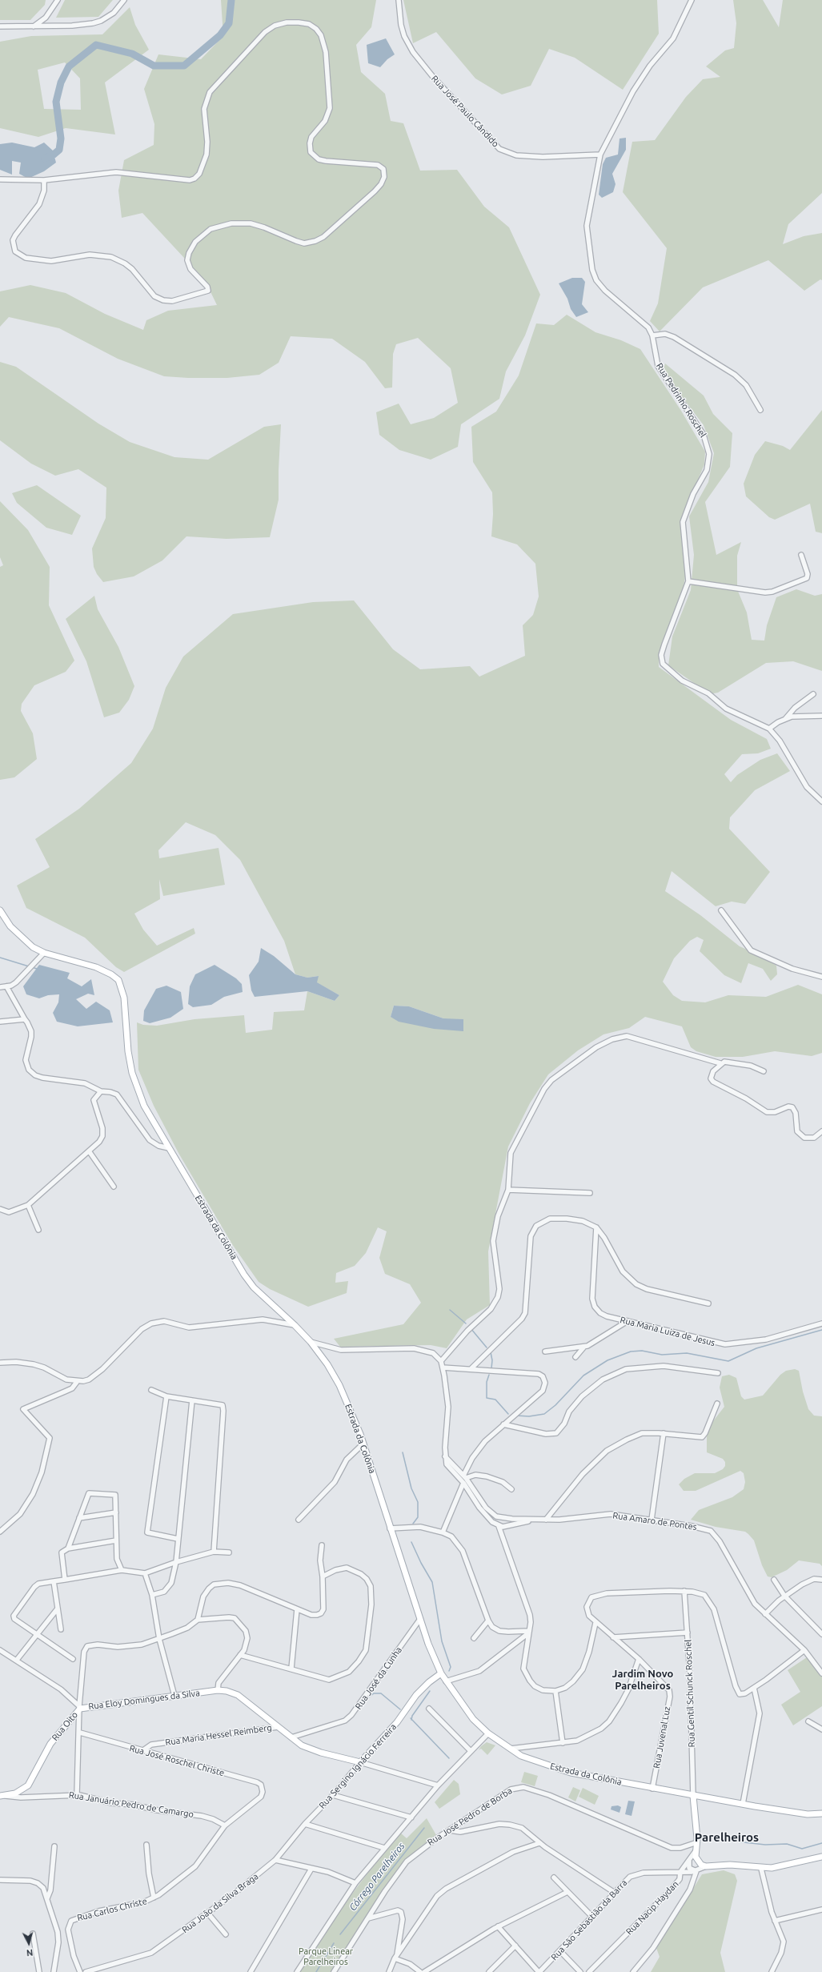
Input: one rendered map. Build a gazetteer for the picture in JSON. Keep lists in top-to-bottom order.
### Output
{
  "streets": {
    "main road": [
      "Estrada da Colônia",
      "Rua Eloy Domingues da Silva",
      "Rua Oito",
      "Rua Sergino Ignácio Ferreira",
      "Rua Nacip Haydan"
    ],
    "street": [
      "Rua José Paulo Cândido",
      "Rua Pedrinho Roschel",
      "Rua Maria Luiza de Jesus",
      "Rua Amaro de Pontes",
      "Rua José da Cunha",
      "Rua Gentil Schunck Roschel",
      "Rua Maria Hessel Reimberg",
      "Rua Juvenal Luz",
      "Rua José Roschel Christe",
      "Rua Januário Pedro de Camargo",
      "Rua José Pedro de Borba",
      "Rua João da Silva Braga",
      "Rua Carlos Christe",
      "Rua São Sebastião da Barra"
    ]
  },
  "crossings": [
    ["Rua José Paulo Cândido", "Rua Pedrinho Roschel"],
    ["Estrada da Colônia", "Rua José da Cunha"],
    ["Estrada da Colônia", "Rua Gentil Schunck Roschel"],
    ["Estrada da Colônia", "Rua Juvenal Luz"],
    ["Estrada da Colônia", "Rua Sergino Ignácio Ferreira"],
    ["Estrada da Colônia", "Rua Nacip Haydan"],
    ["Rua José da Cunha", "Rua Eloy Domingues da Silva"],
    ["Rua Gentil Schunck Roschel", "Rua Juvenal Luz"],
    ["Rua Gentil Schunck Roschel", "Rua Nacip Haydan"],
    ["Rua Eloy Domingues da Silva", "Rua Oito"],
    ["Rua Eloy Domingues da Silva", "Rua Maria Hessel Reimberg"],
    ["Rua Eloy Domingues da Silva", "Rua José Roschel Christe"],
    ["Rua Eloy Domingues da Silva", "Rua Sergino Ignácio Ferreira"],
    ["Rua Eloy Domingues da Silva", "Rua Januário Pedro de Camargo"],
    ["Rua Oito", "Rua Januário Pedro de Camargo"],
    ["Rua Maria Hessel Reimberg", "Rua José Roschel Christe"],
    ["Rua José Roschel Christe", "Rua Carlos Christe"],
    ["Rua Sergino Ignácio Ferreira", "Rua João da Silva Braga"],
    ["Rua Januário Pedro de Camargo", "Rua Carlos Christe"],
    ["Rua José Pedro de Borba", "Rua Nacip Haydan"],
    ["Rua Nacip Haydan", "Rua São Sebastião da Barra"]
  ],
  "districts": ["Jardim Novo Parelheiros", "Parelheiros"],
  "water": ["Córrego Parelheiros"],
  "parks": ["Parque Linear Parelheiros"],
  "north": "bottom"
}
